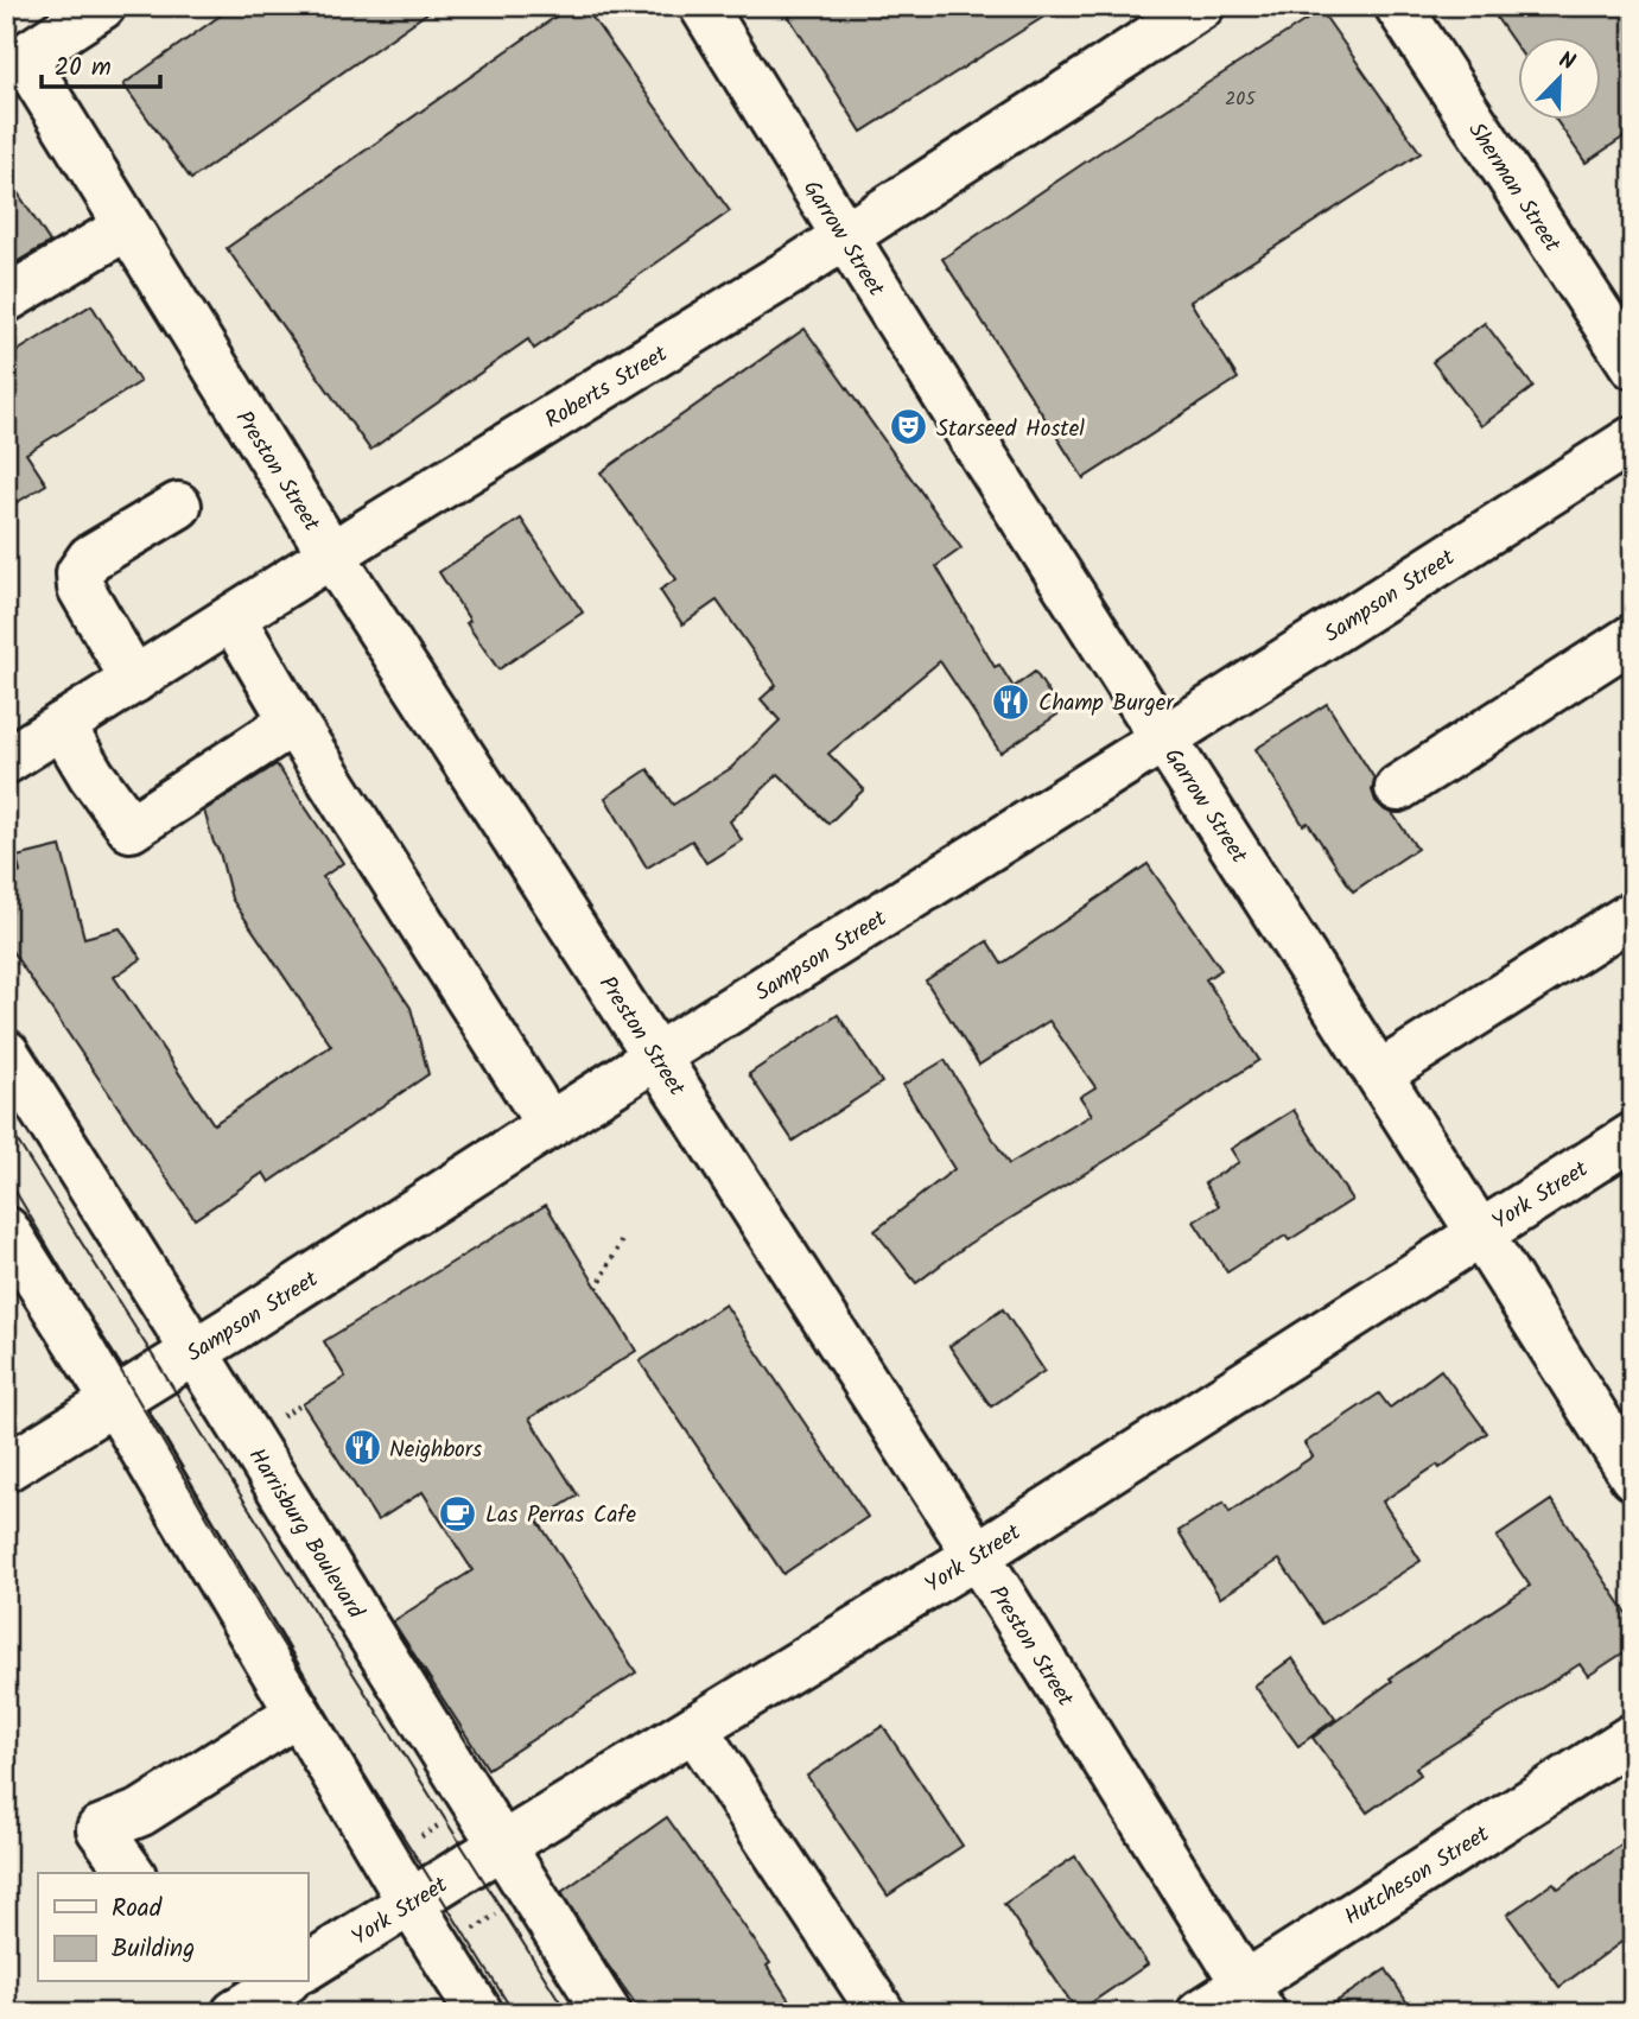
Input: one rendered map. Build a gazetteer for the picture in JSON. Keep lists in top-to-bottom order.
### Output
{
  "streets": {
    "street": [
      "Sherman Street",
      "Garrow Street",
      "Roberts Street",
      "Preston Street",
      "Sampson Street",
      "York Street",
      "Harrisburg Boulevard",
      "Hutcheson Street"
    ]
  },
  "crossings": [
    ["Garrow Street", "Roberts Street"],
    ["Garrow Street", "Sampson Street"],
    ["Garrow Street", "York Street"],
    ["Roberts Street", "Preston Street"],
    ["Preston Street", "Sampson Street"],
    ["Preston Street", "York Street"],
    ["Preston Street", "Hutcheson Street"],
    ["Sampson Street", "Harrisburg Boulevard"],
    ["York Street", "Harrisburg Boulevard"]
  ],
  "places": {
    "theatre": ["Starseed Hostel"],
    "restaurant": ["Champ Burger", "Neighbors"],
    "cafe": ["Las Perras Cafe"]
  },
  "house_numbers": ["205"],
  "legend": ["Road", "Building"],
  "scale_bar": "20 m",
  "north": "top right"
}
